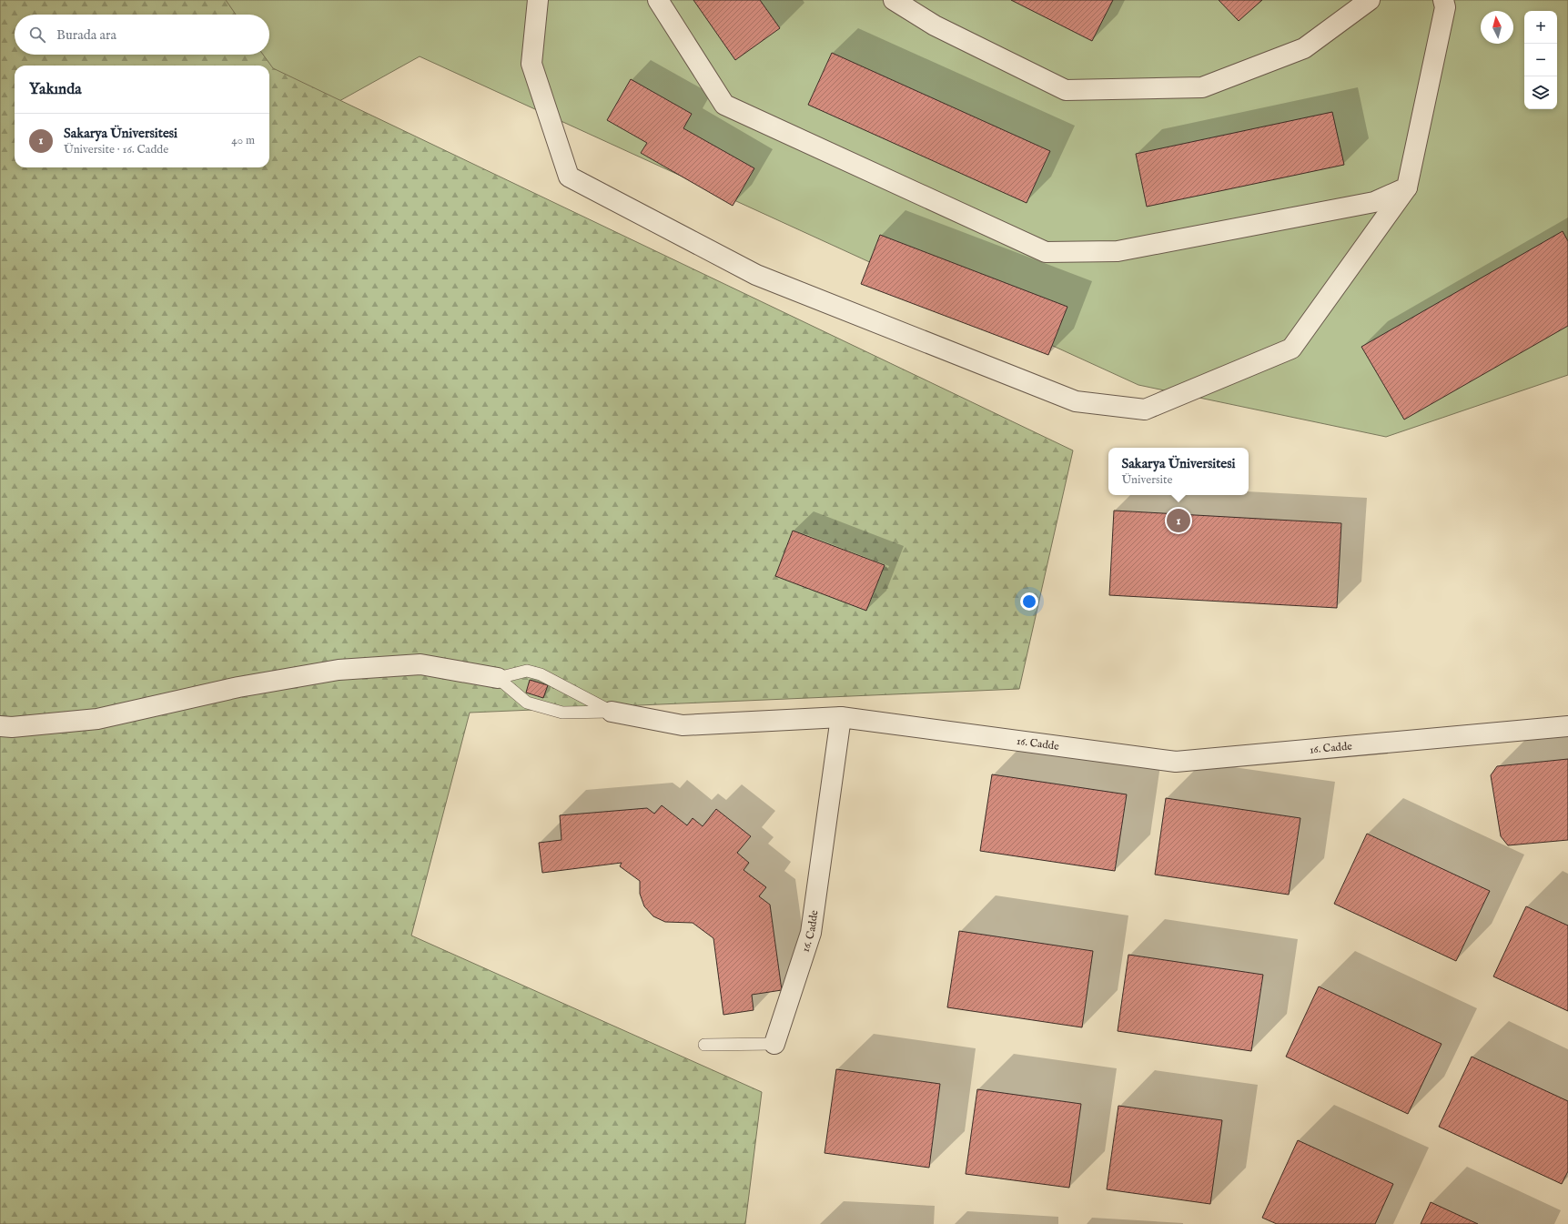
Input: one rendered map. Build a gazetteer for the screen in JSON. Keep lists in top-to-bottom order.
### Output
{
  "streets": {
    "street": ["16. Cadde"]
  },
  "north": "top",
  "page": {
    "map_buttons": ["+", "−"],
    "search": "Burada ara",
    "heading": "Yakında",
    "list": [
      {
        "mark": "1",
        "name": "Sakarya Üniversitesi",
        "note": "Üniversite · 16. Cadde",
        "value": "40 m"
      }
    ],
    "popup": ["Sakarya Üniversitesi", "Üniversite"],
    "pins": "1"
  }
}
